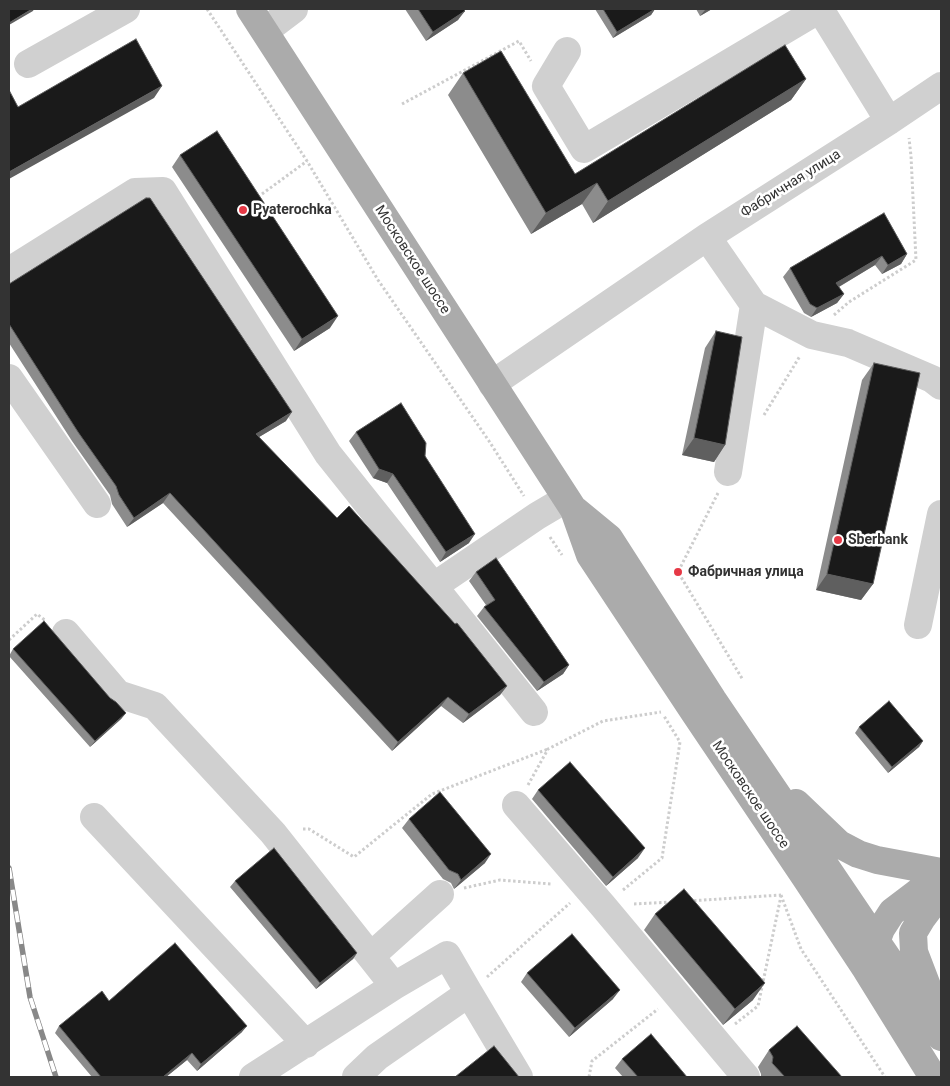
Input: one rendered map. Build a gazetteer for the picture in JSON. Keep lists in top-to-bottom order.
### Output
{
  "streets": {
    "main road": ["Московское шоссе"],
    "lane": ["Фабричная улица"]
  },
  "crossings": [
    ["Фабричная улица", "Московское шоссе"]
  ],
  "places": ["Pyaterochka", "Sberbank", "Фабричная улица"]
}
